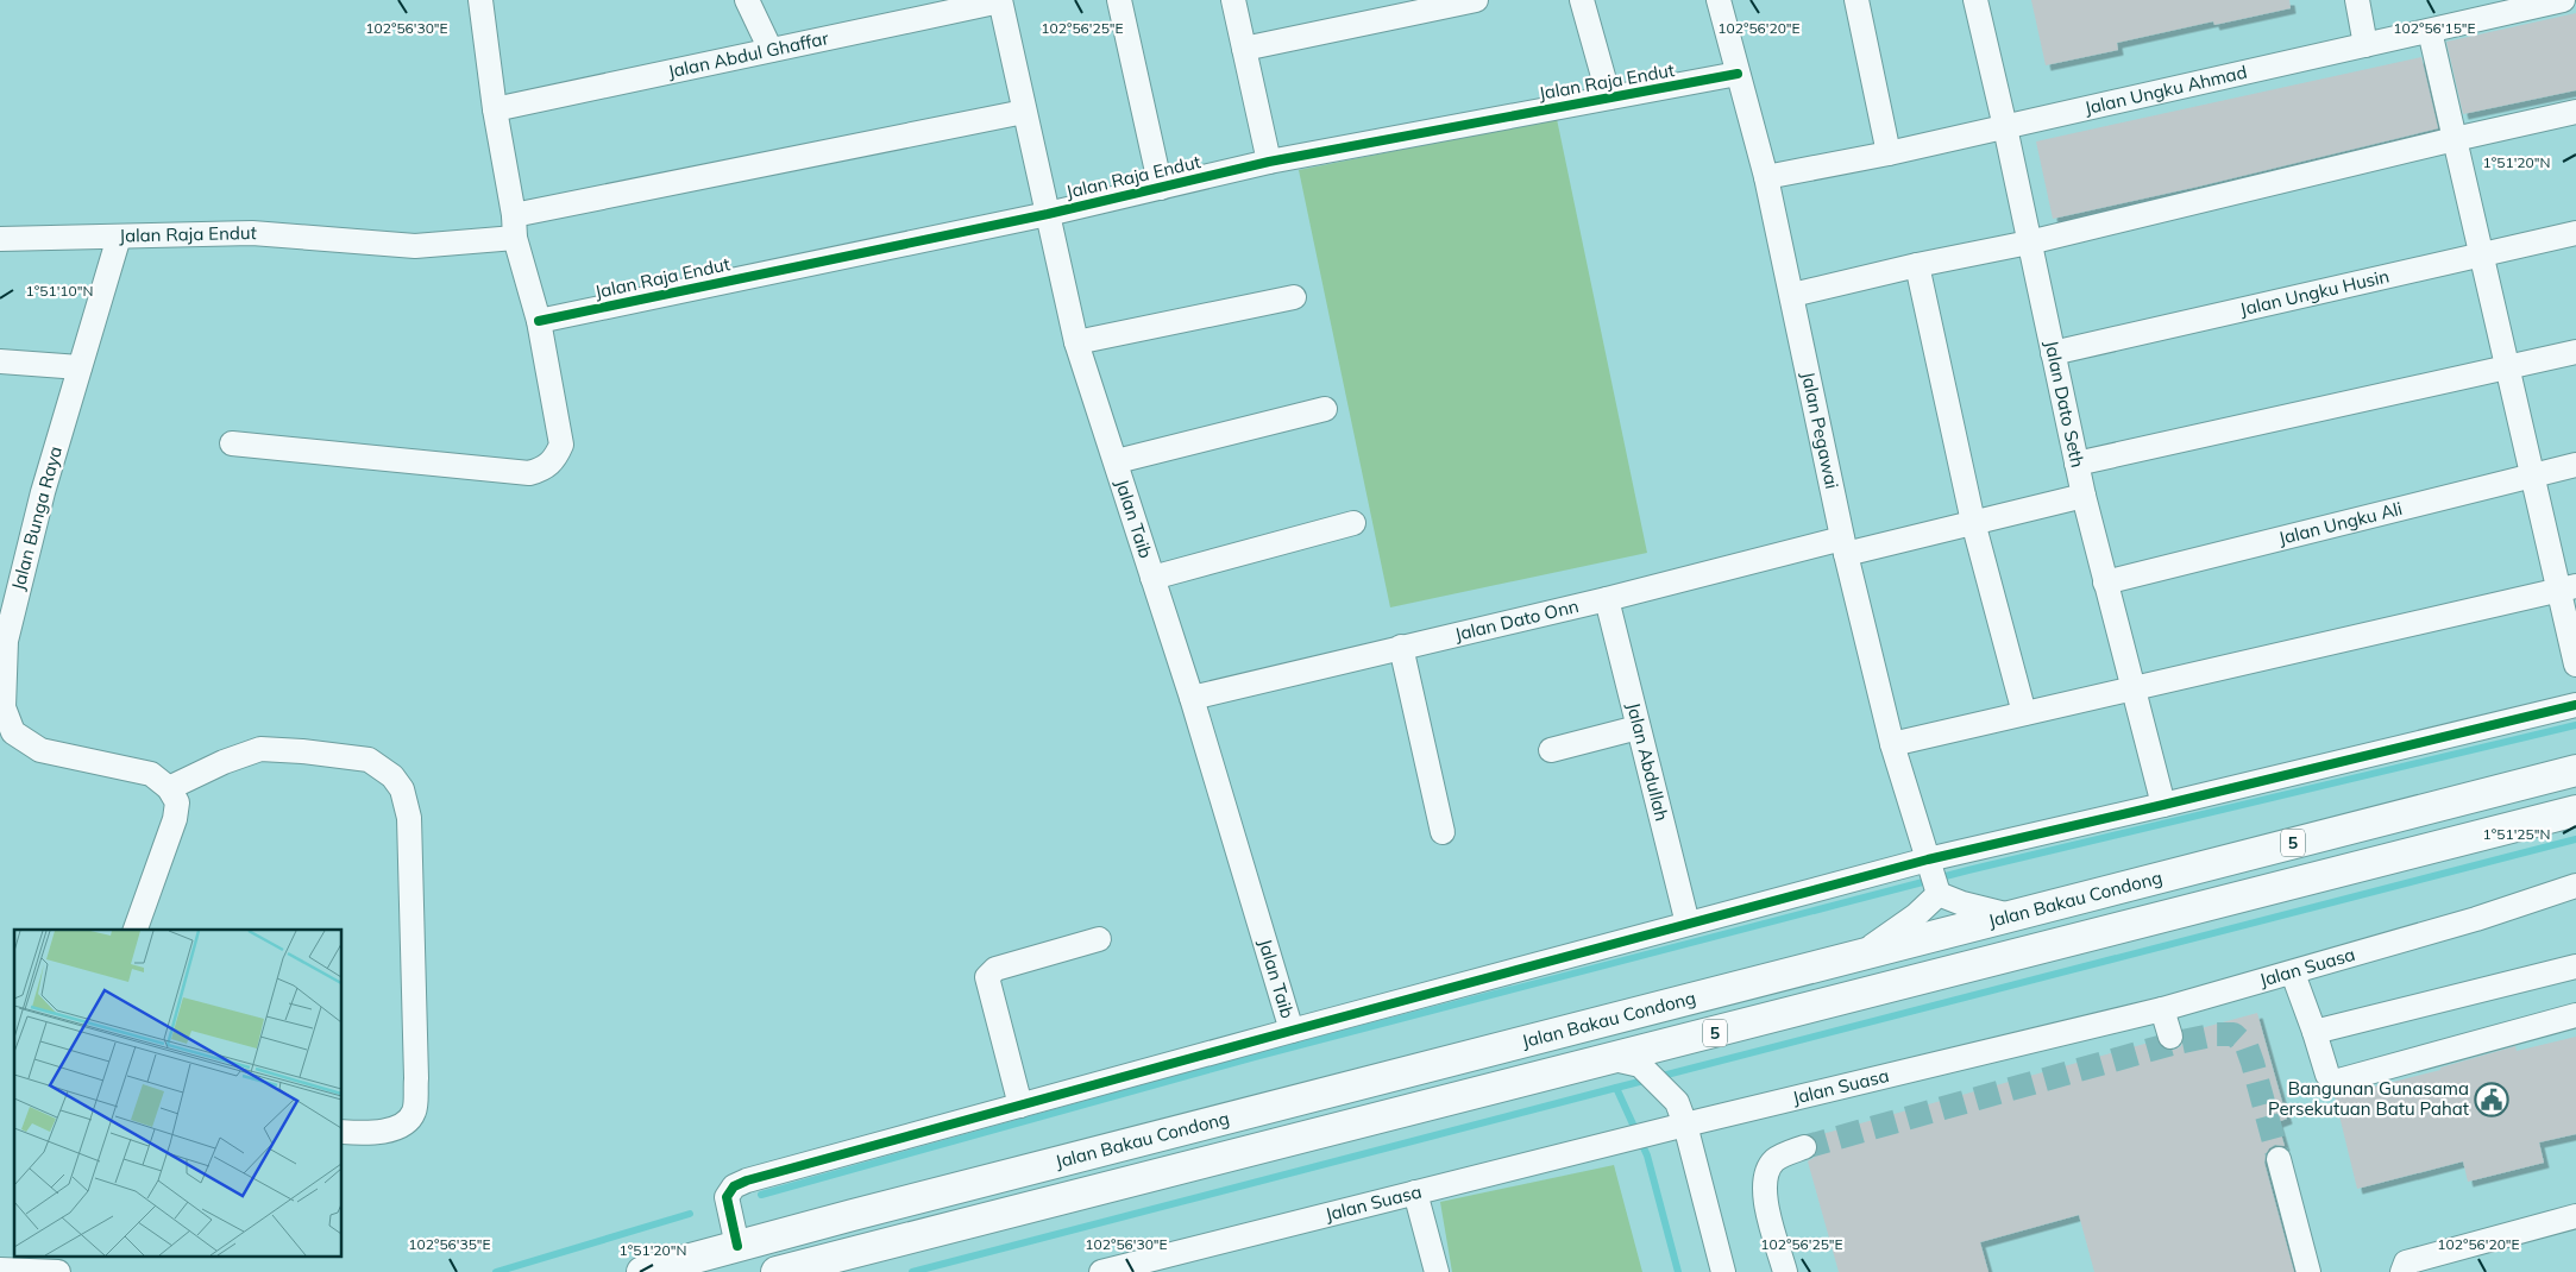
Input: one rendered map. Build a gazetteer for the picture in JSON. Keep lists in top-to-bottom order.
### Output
{
  "streets": {
    "main road": ["5", "Jalan Bakau Condong"],
    "street": [
      "Jalan Abdul Ghaffar",
      "Jalan Raja Endut",
      "Jalan Ungku Ahmad",
      "Jalan Ungku Husin",
      "Jalan Dato Seth",
      "Jalan Pegawai",
      "Jalan Bunga Raya",
      "Jalan Taib",
      "Jalan Ungku Ali",
      "Jalan Dato Onn",
      "Jalan Abdullah",
      "Jalan Suasa"
    ]
  },
  "crossings": [
    ["Jalan Abdul Ghaffar", "Jalan Taib"],
    ["Jalan Raja Endut", "Jalan Pegawai"],
    ["Jalan Raja Endut", "Jalan Bunga Raya"],
    ["Jalan Raja Endut", "Jalan Taib"],
    ["Jalan Ungku Ahmad", "Jalan Dato Seth"],
    ["Jalan Ungku Ahmad", "Jalan Pegawai"],
    ["Jalan Ungku Husin", "Jalan Dato Seth"],
    ["Jalan Dato Seth", "Jalan Ungku Ali"],
    ["Jalan Dato Seth", "Jalan Dato Onn"],
    ["Jalan Pegawai", "Jalan Dato Onn"],
    ["Jalan Taib", "Jalan Dato Onn"],
    ["Jalan Dato Onn", "Jalan Abdullah"]
  ],
  "places": {
    "public building": ["Bangunan Gunasama Persekutuan Batu Pahat"]
  },
  "coordinates": [
    "102°56'30\"E",
    "102°56'25\"E",
    "102°56'20\"E",
    "102°56'15\"E",
    "1°51'20\"N",
    "1°51'10\"N",
    "1°51'25\"N",
    "102°56'35\"E"
  ]
}
